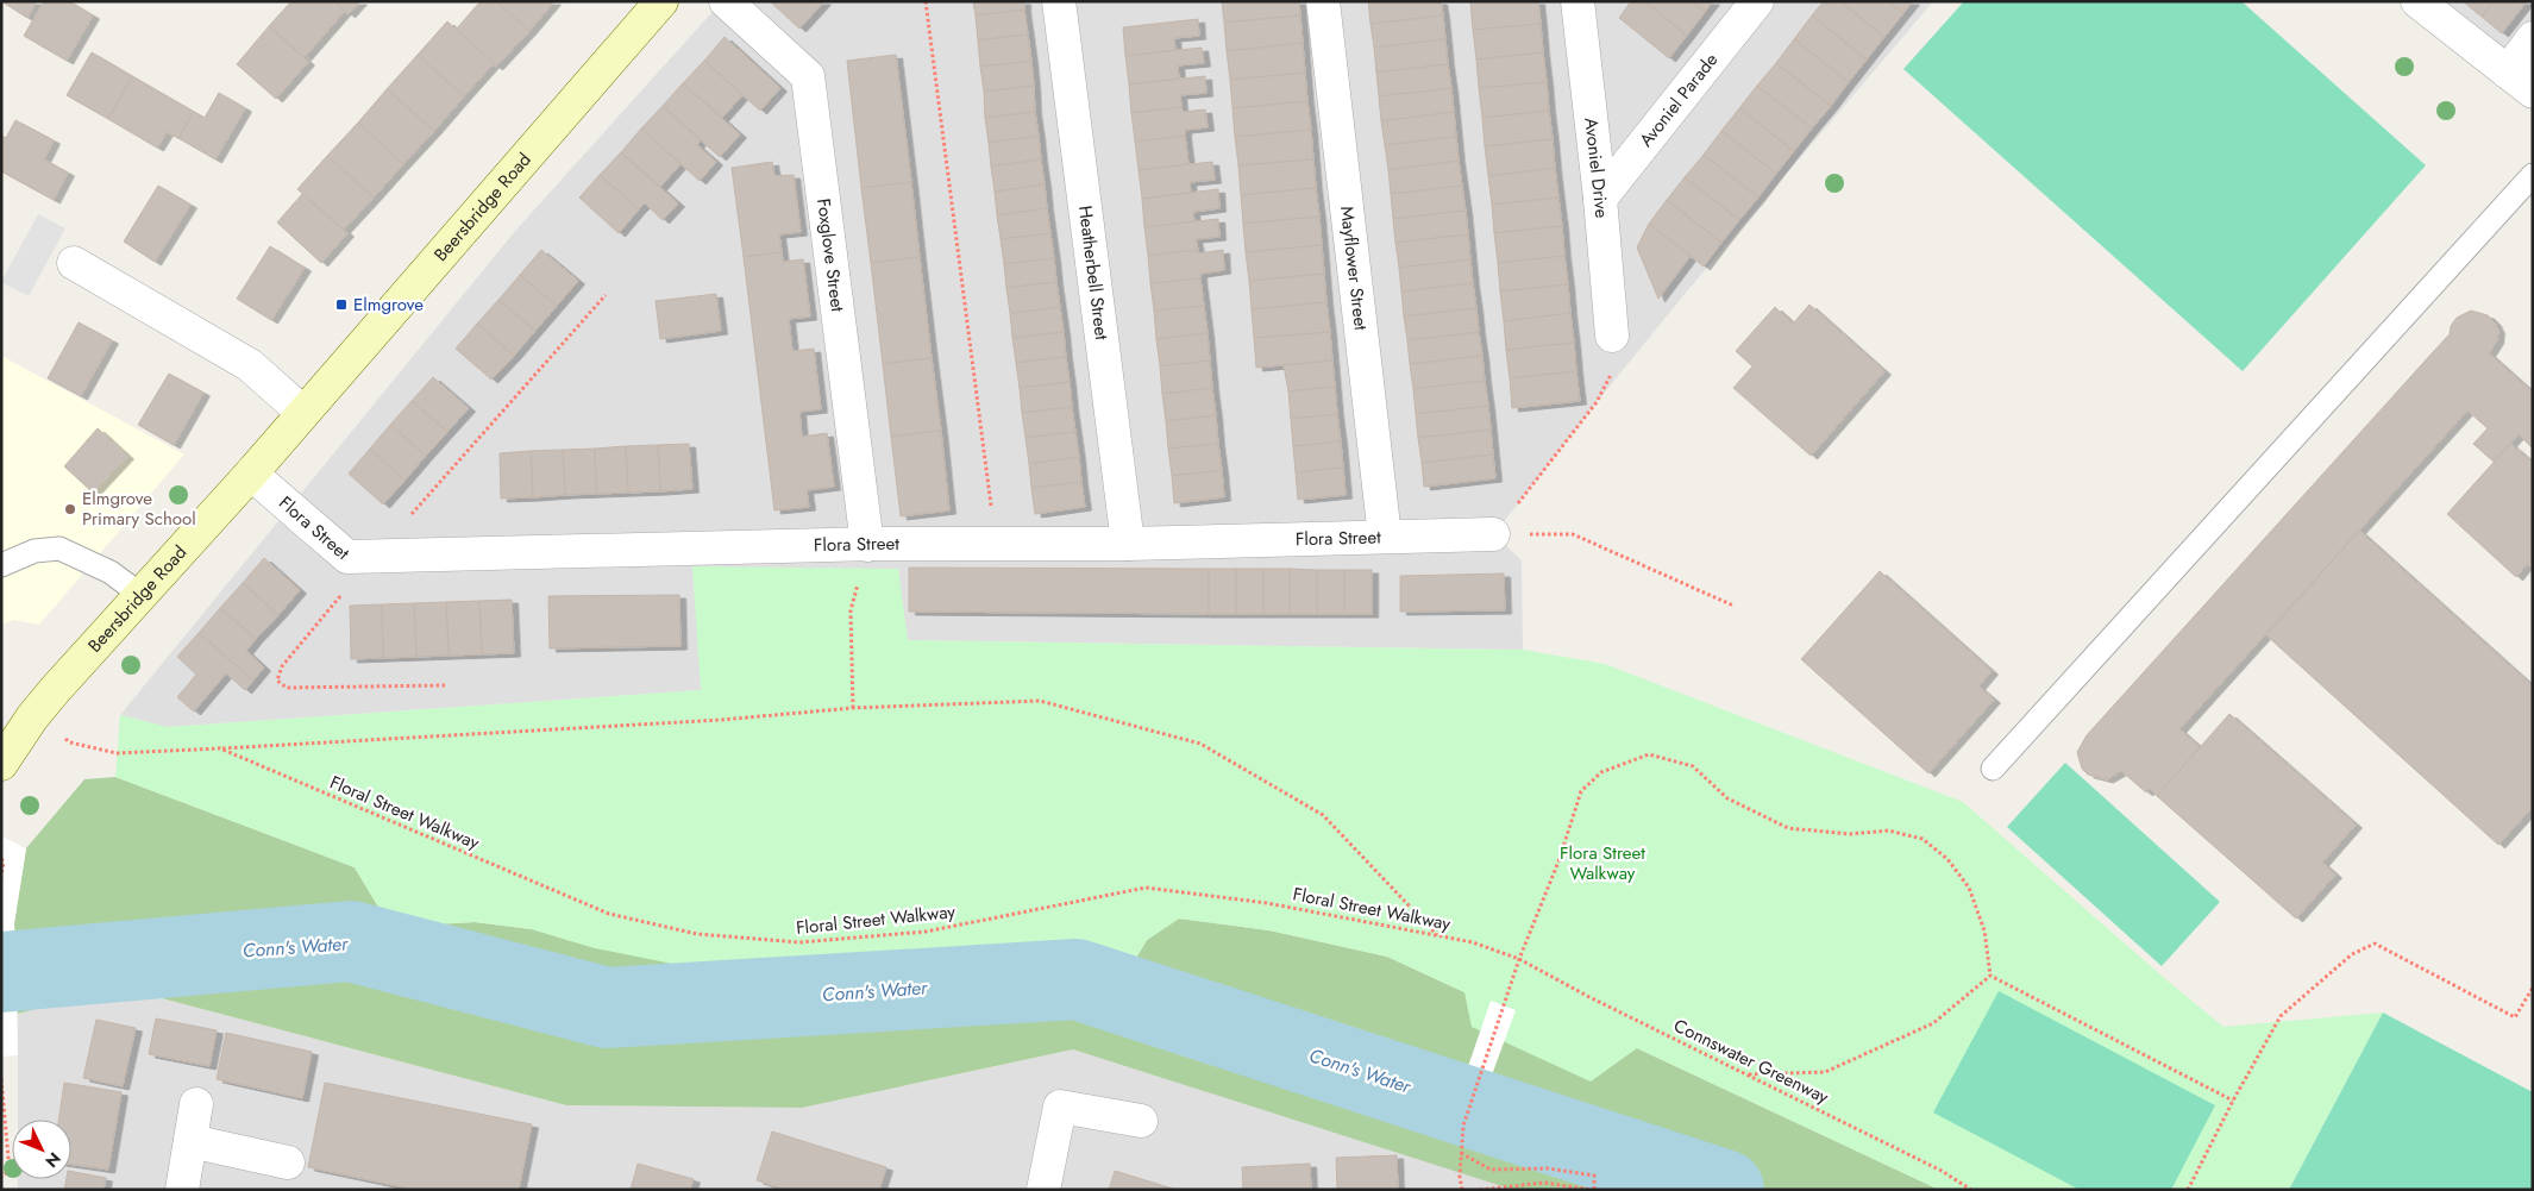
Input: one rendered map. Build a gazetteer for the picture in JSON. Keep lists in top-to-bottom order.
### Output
{
  "streets": {
    "main road": ["Beersbridge Road"],
    "street": [
      "Avoniel Parade",
      "Avoniel Drive",
      "Foxglove Street",
      "Mayflower Street",
      "Heatherbell Street",
      "Flora Street"
    ],
    "path": ["Floral Street Walkway", "Connswater Greenway"]
  },
  "crossings": [
    ["Avoniel Parade", "Avoniel Drive"],
    ["Beersbridge Road", "Flora Street"],
    ["Foxglove Street", "Flora Street"],
    ["Mayflower Street", "Flora Street"],
    ["Heatherbell Street", "Flora Street"],
    ["Floral Street Walkway", "Connswater Greenway"]
  ],
  "water": ["Conn's Water"],
  "parks": ["Flora Street Walkway"],
  "places": {
    "transit": ["Elmgrove"],
    "other": ["Elmgrove Primary School"]
  },
  "north": "bottom right"
}
